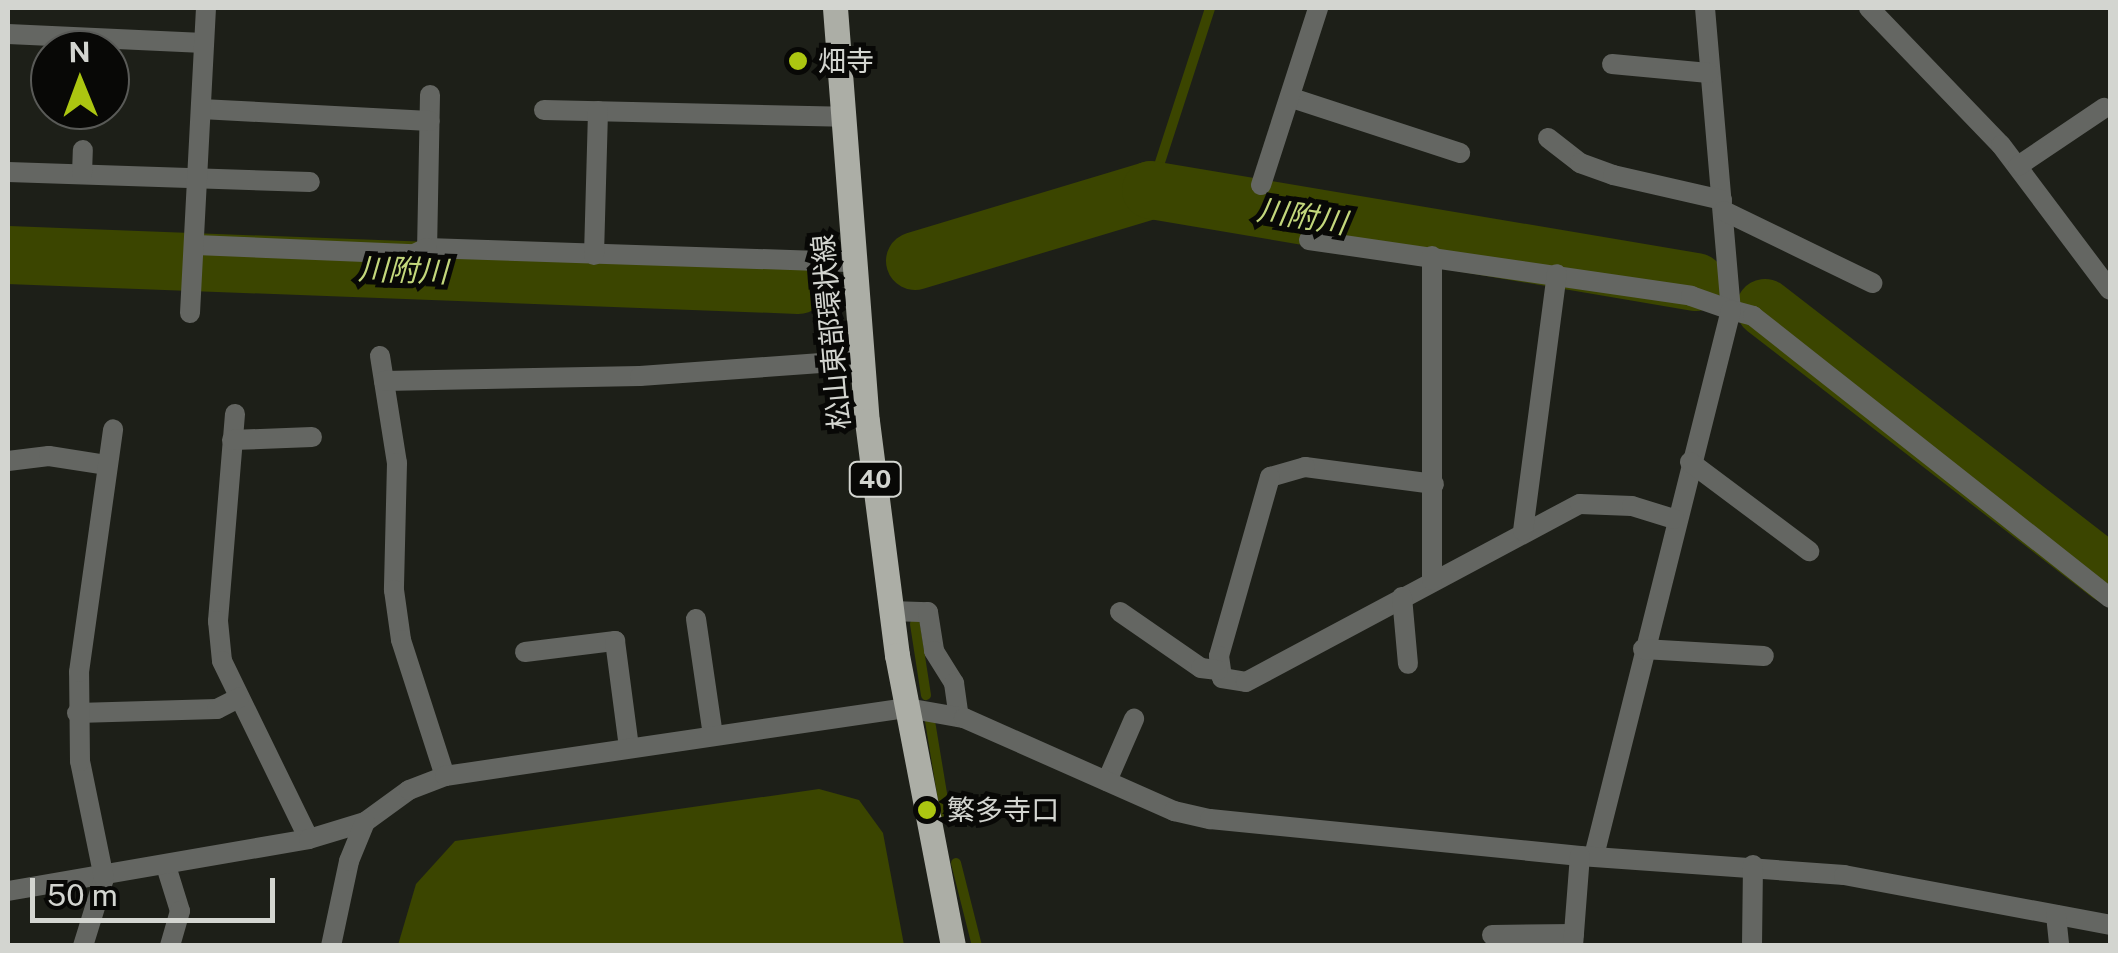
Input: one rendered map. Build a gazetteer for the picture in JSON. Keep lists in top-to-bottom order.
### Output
{
  "streets": {
    "main road": ["松山東部環状線", "40"]
  },
  "water": ["川附川"],
  "places": ["畑寺", "繁多寺口"],
  "scale_bar": "50 m",
  "north": "top"
}
